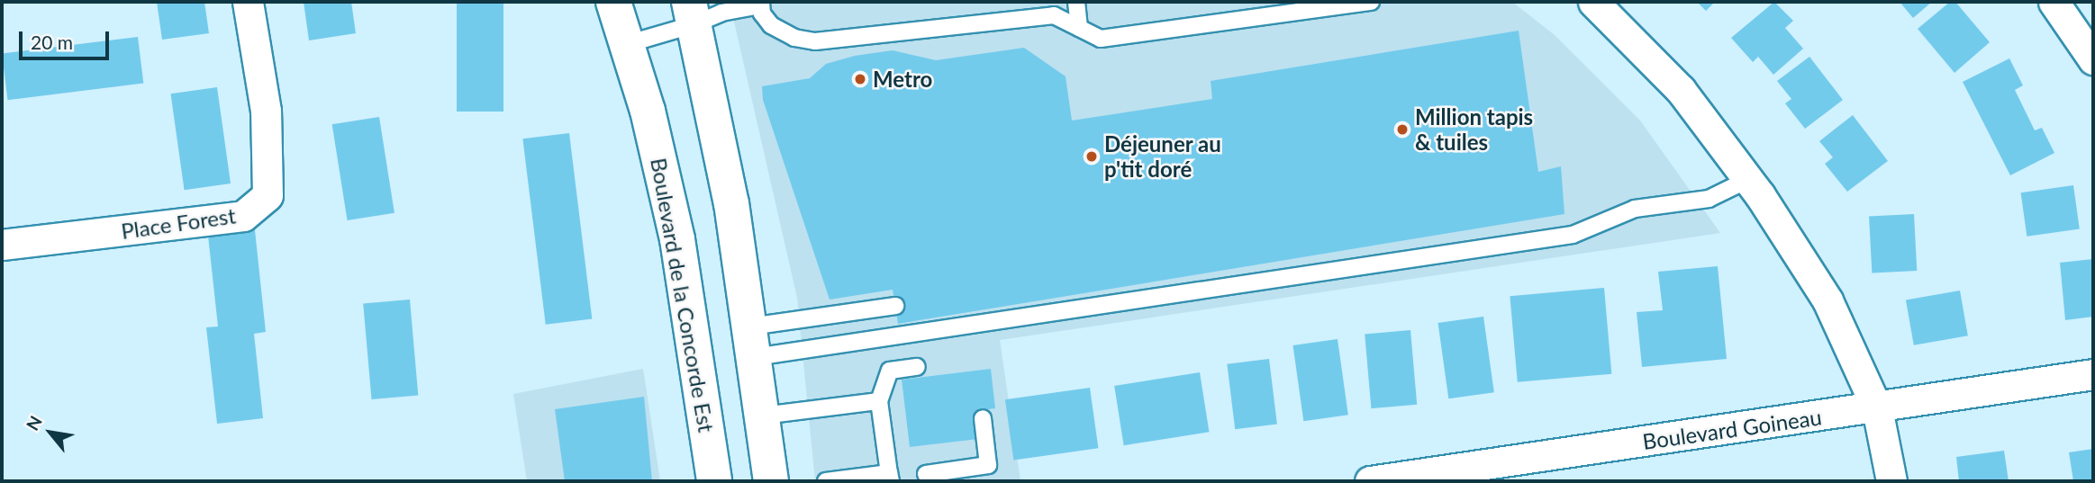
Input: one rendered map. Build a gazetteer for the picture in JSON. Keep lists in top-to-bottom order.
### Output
{
  "streets": {
    "street": ["Place Forest", "Boulevard de la Concorde Est", "Boulevard Goineau"]
  },
  "places": ["Metro", "Million tapis & tuiles", "Déjeuner au p'tit doré"],
  "scale_bar": "20 m",
  "north": "top left"
}
